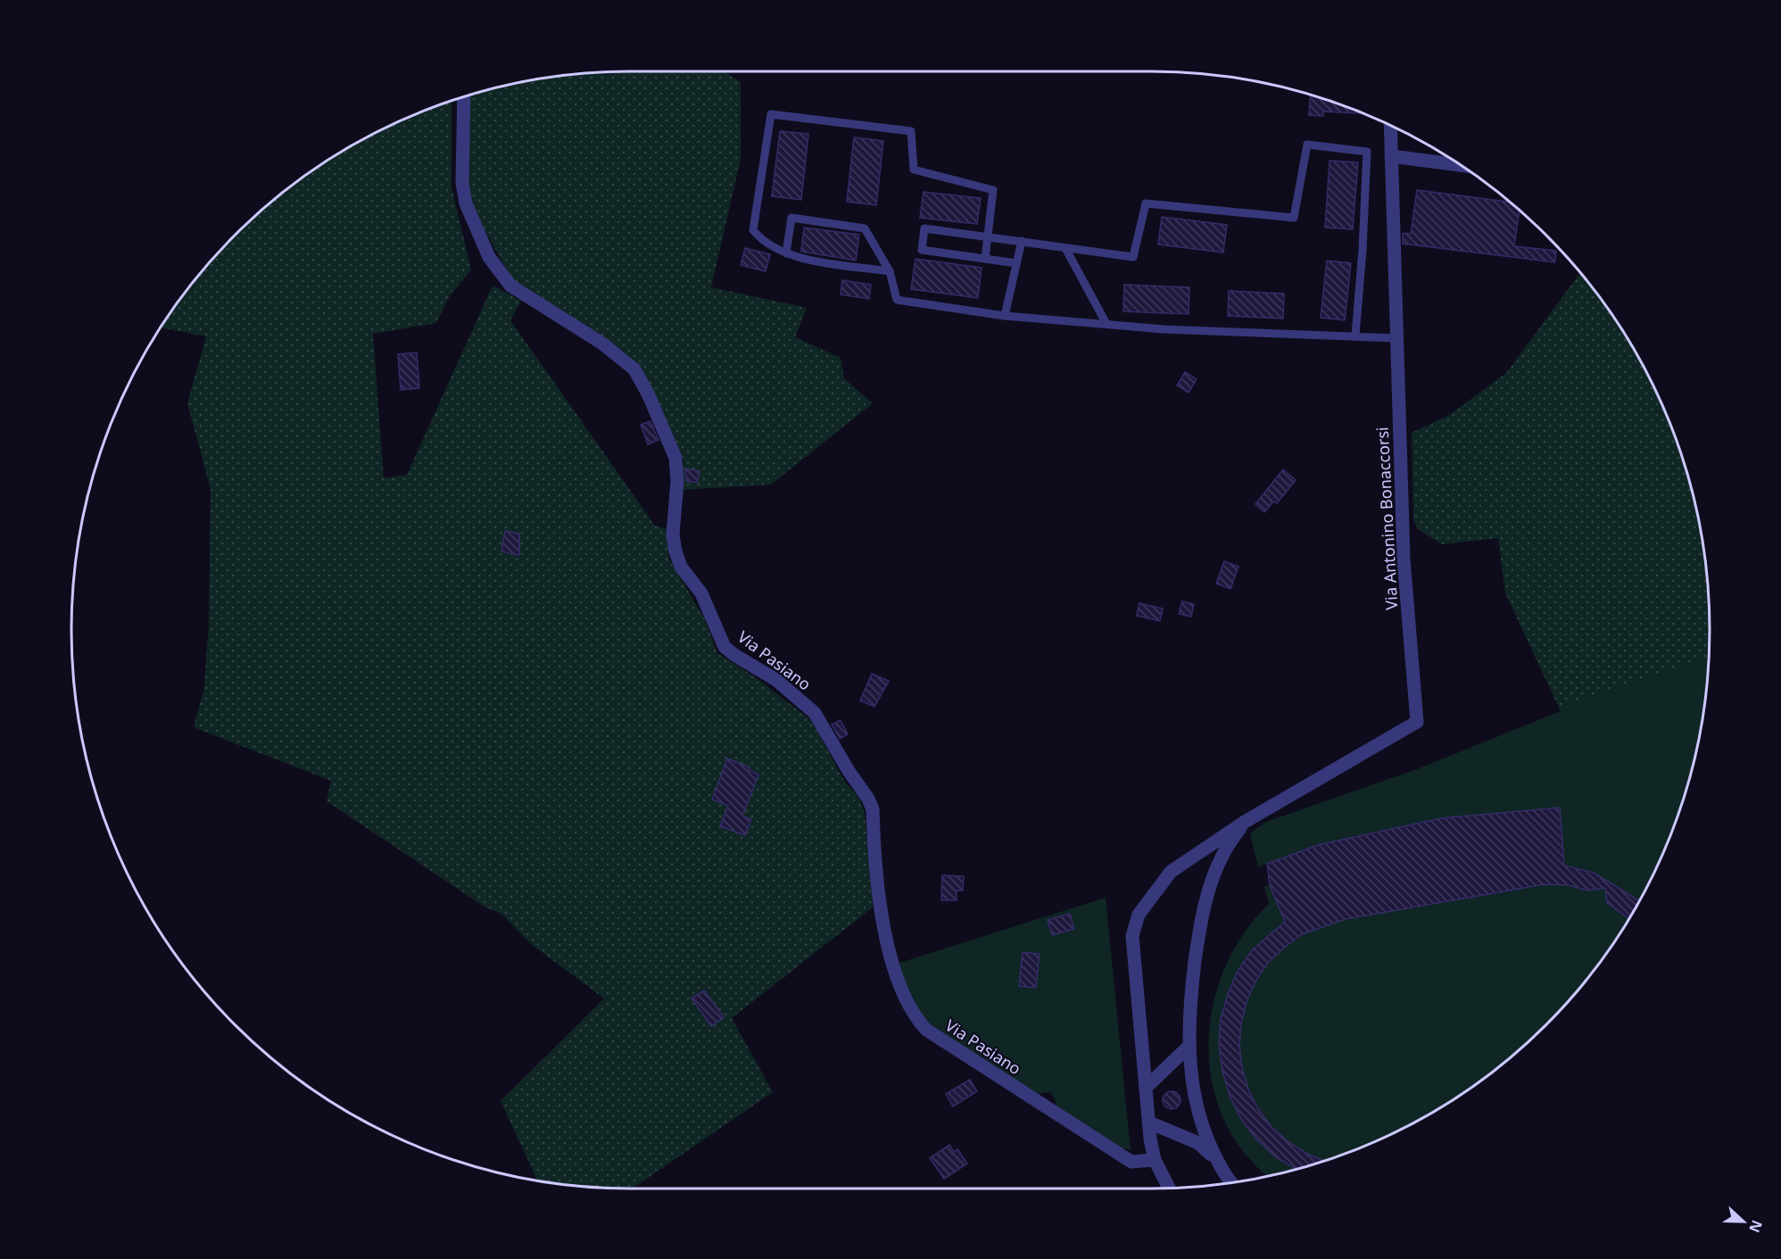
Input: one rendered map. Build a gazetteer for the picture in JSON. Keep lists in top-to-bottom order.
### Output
{
  "streets": {
    "street": ["Via Antonino Bonaccorsi", "Via Pasiano"]
  },
  "north": "right"
}
